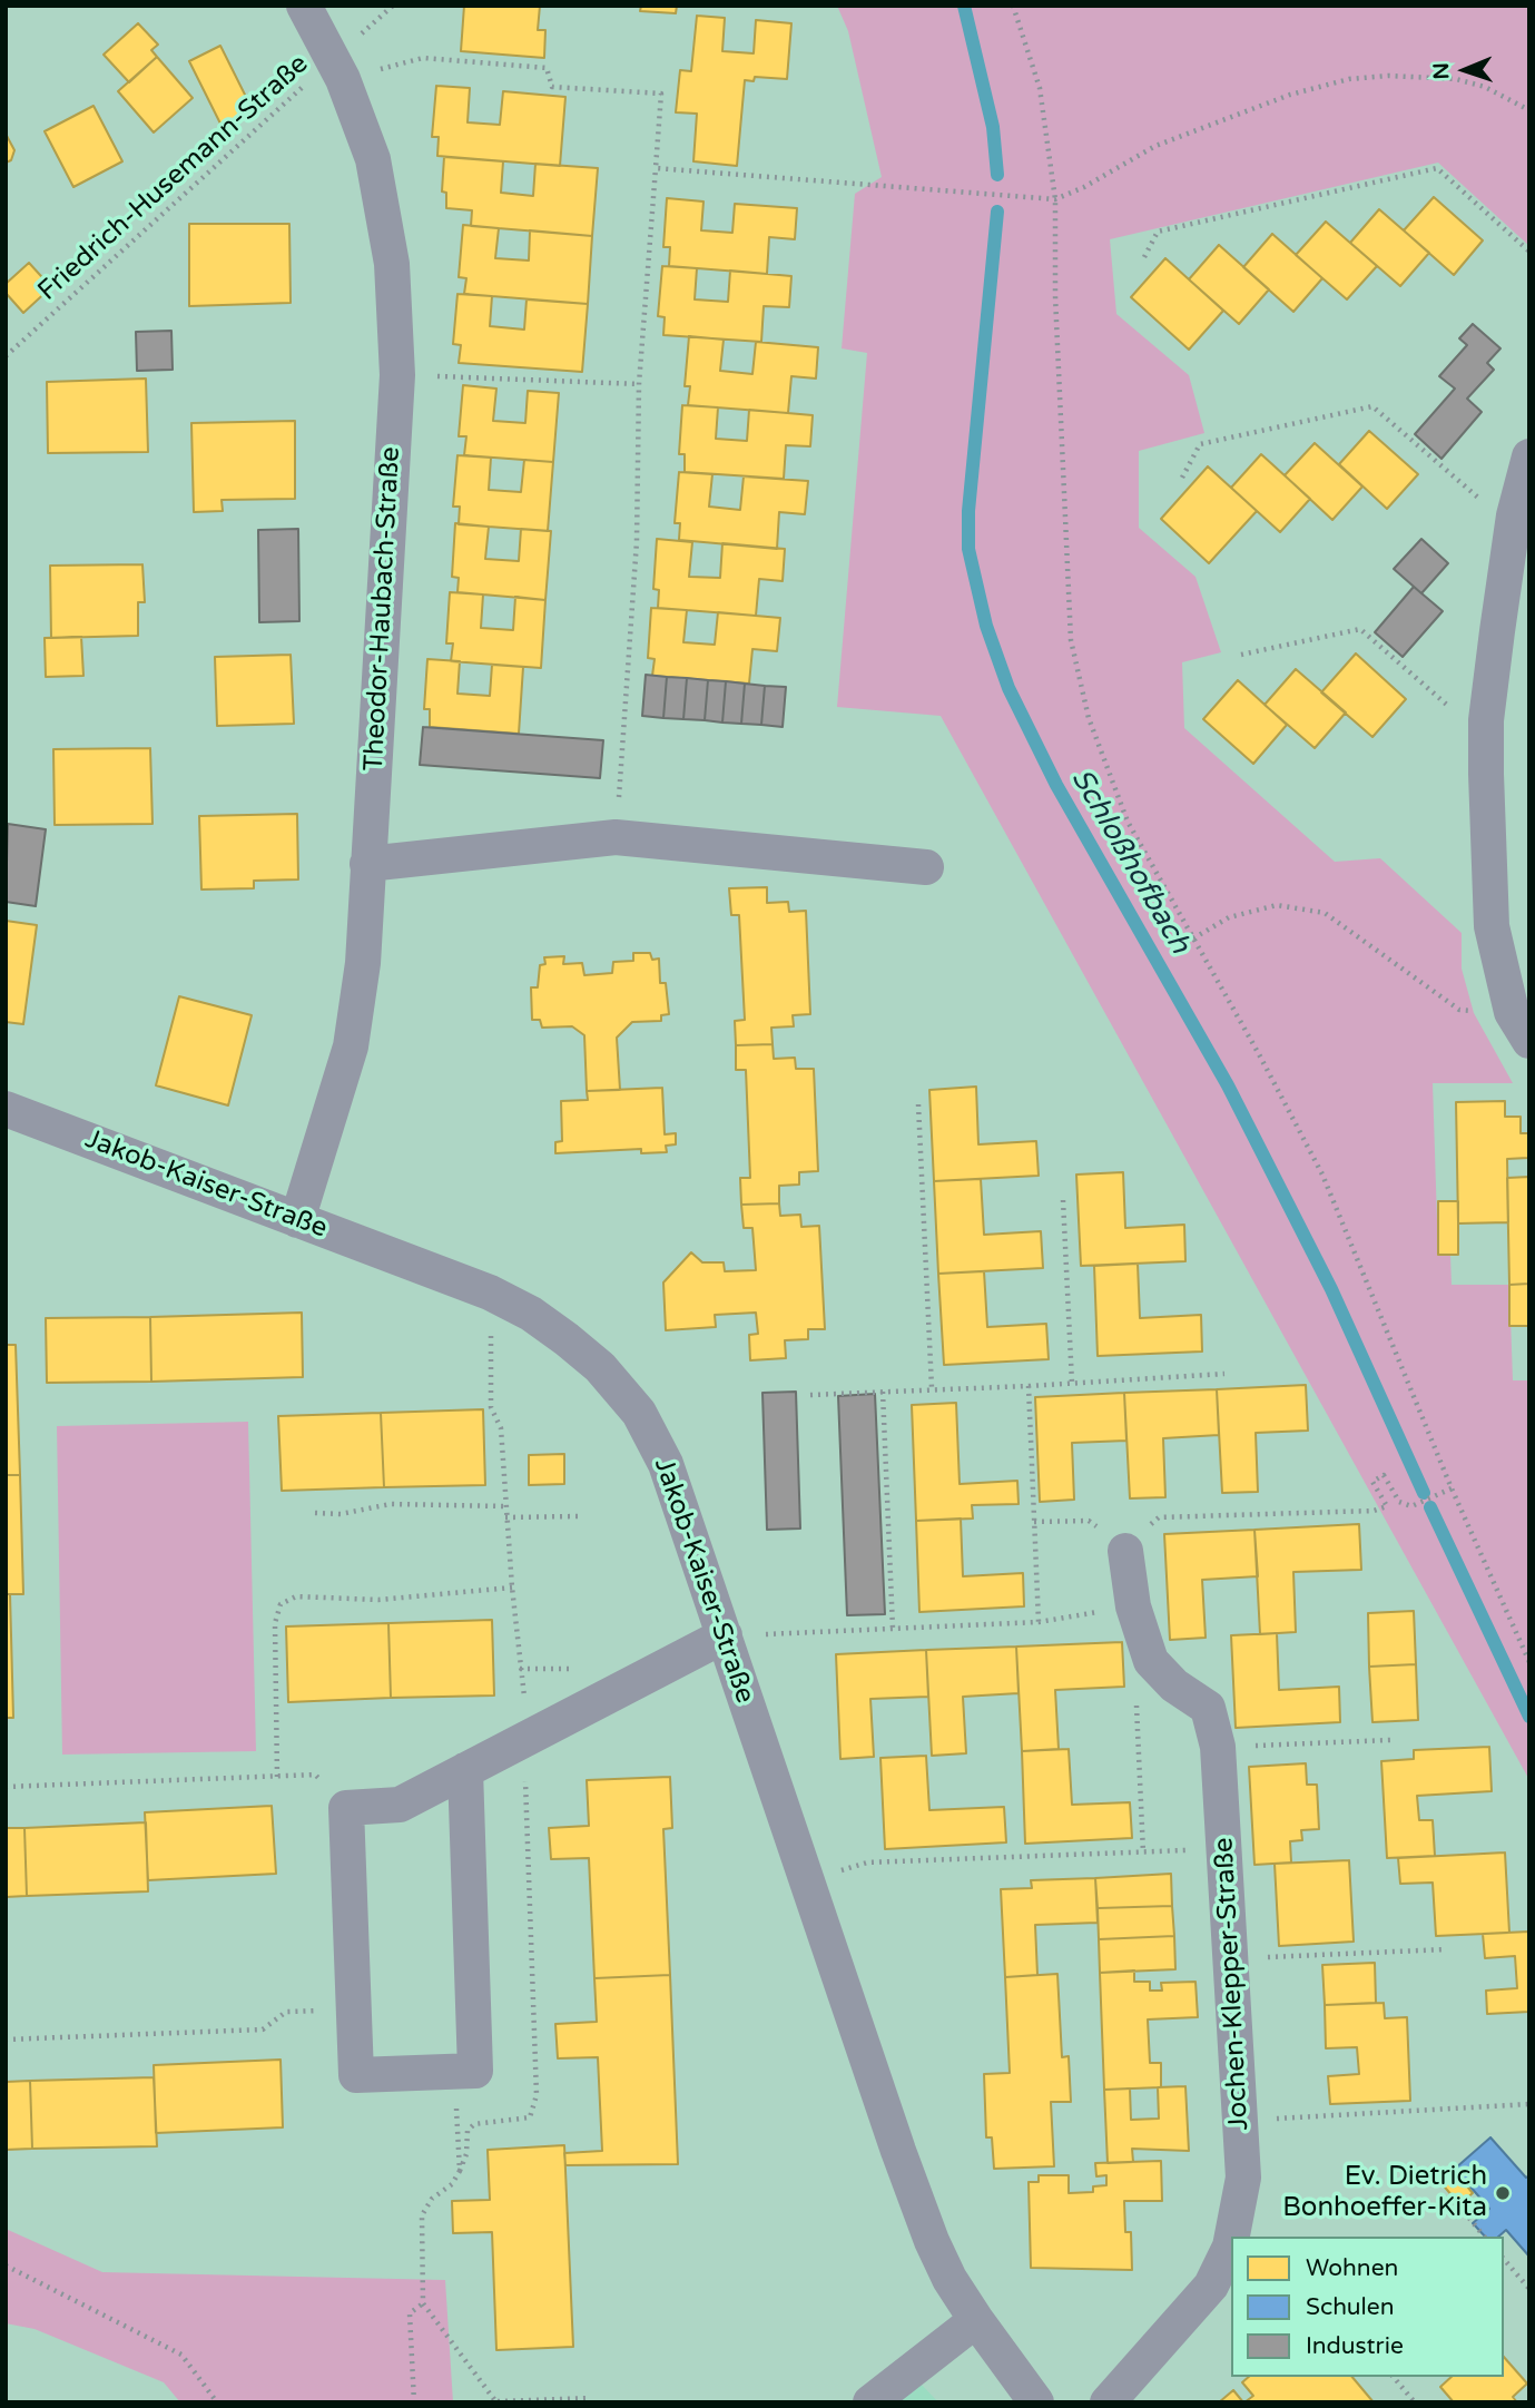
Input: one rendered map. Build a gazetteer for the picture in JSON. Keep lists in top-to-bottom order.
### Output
{
  "streets": {
    "street": ["Theodor-Haubach-Straße", "Jakob-Kaiser-Straße", "Jochen-Klepper-Straße"],
    "path": ["Friedrich-Husemann-Straße"]
  },
  "crossings": [
    ["Friedrich-Husemann-Straße", "Theodor-Haubach-Straße"],
    ["Theodor-Haubach-Straße", "Jakob-Kaiser-Straße"]
  ],
  "water": ["Schloßhofbach"],
  "places": ["Ev. Dietrich Bonhoeffer-Kita"],
  "legend": ["Wohnen", "Schulen", "Industrie"],
  "north": "left"
}
